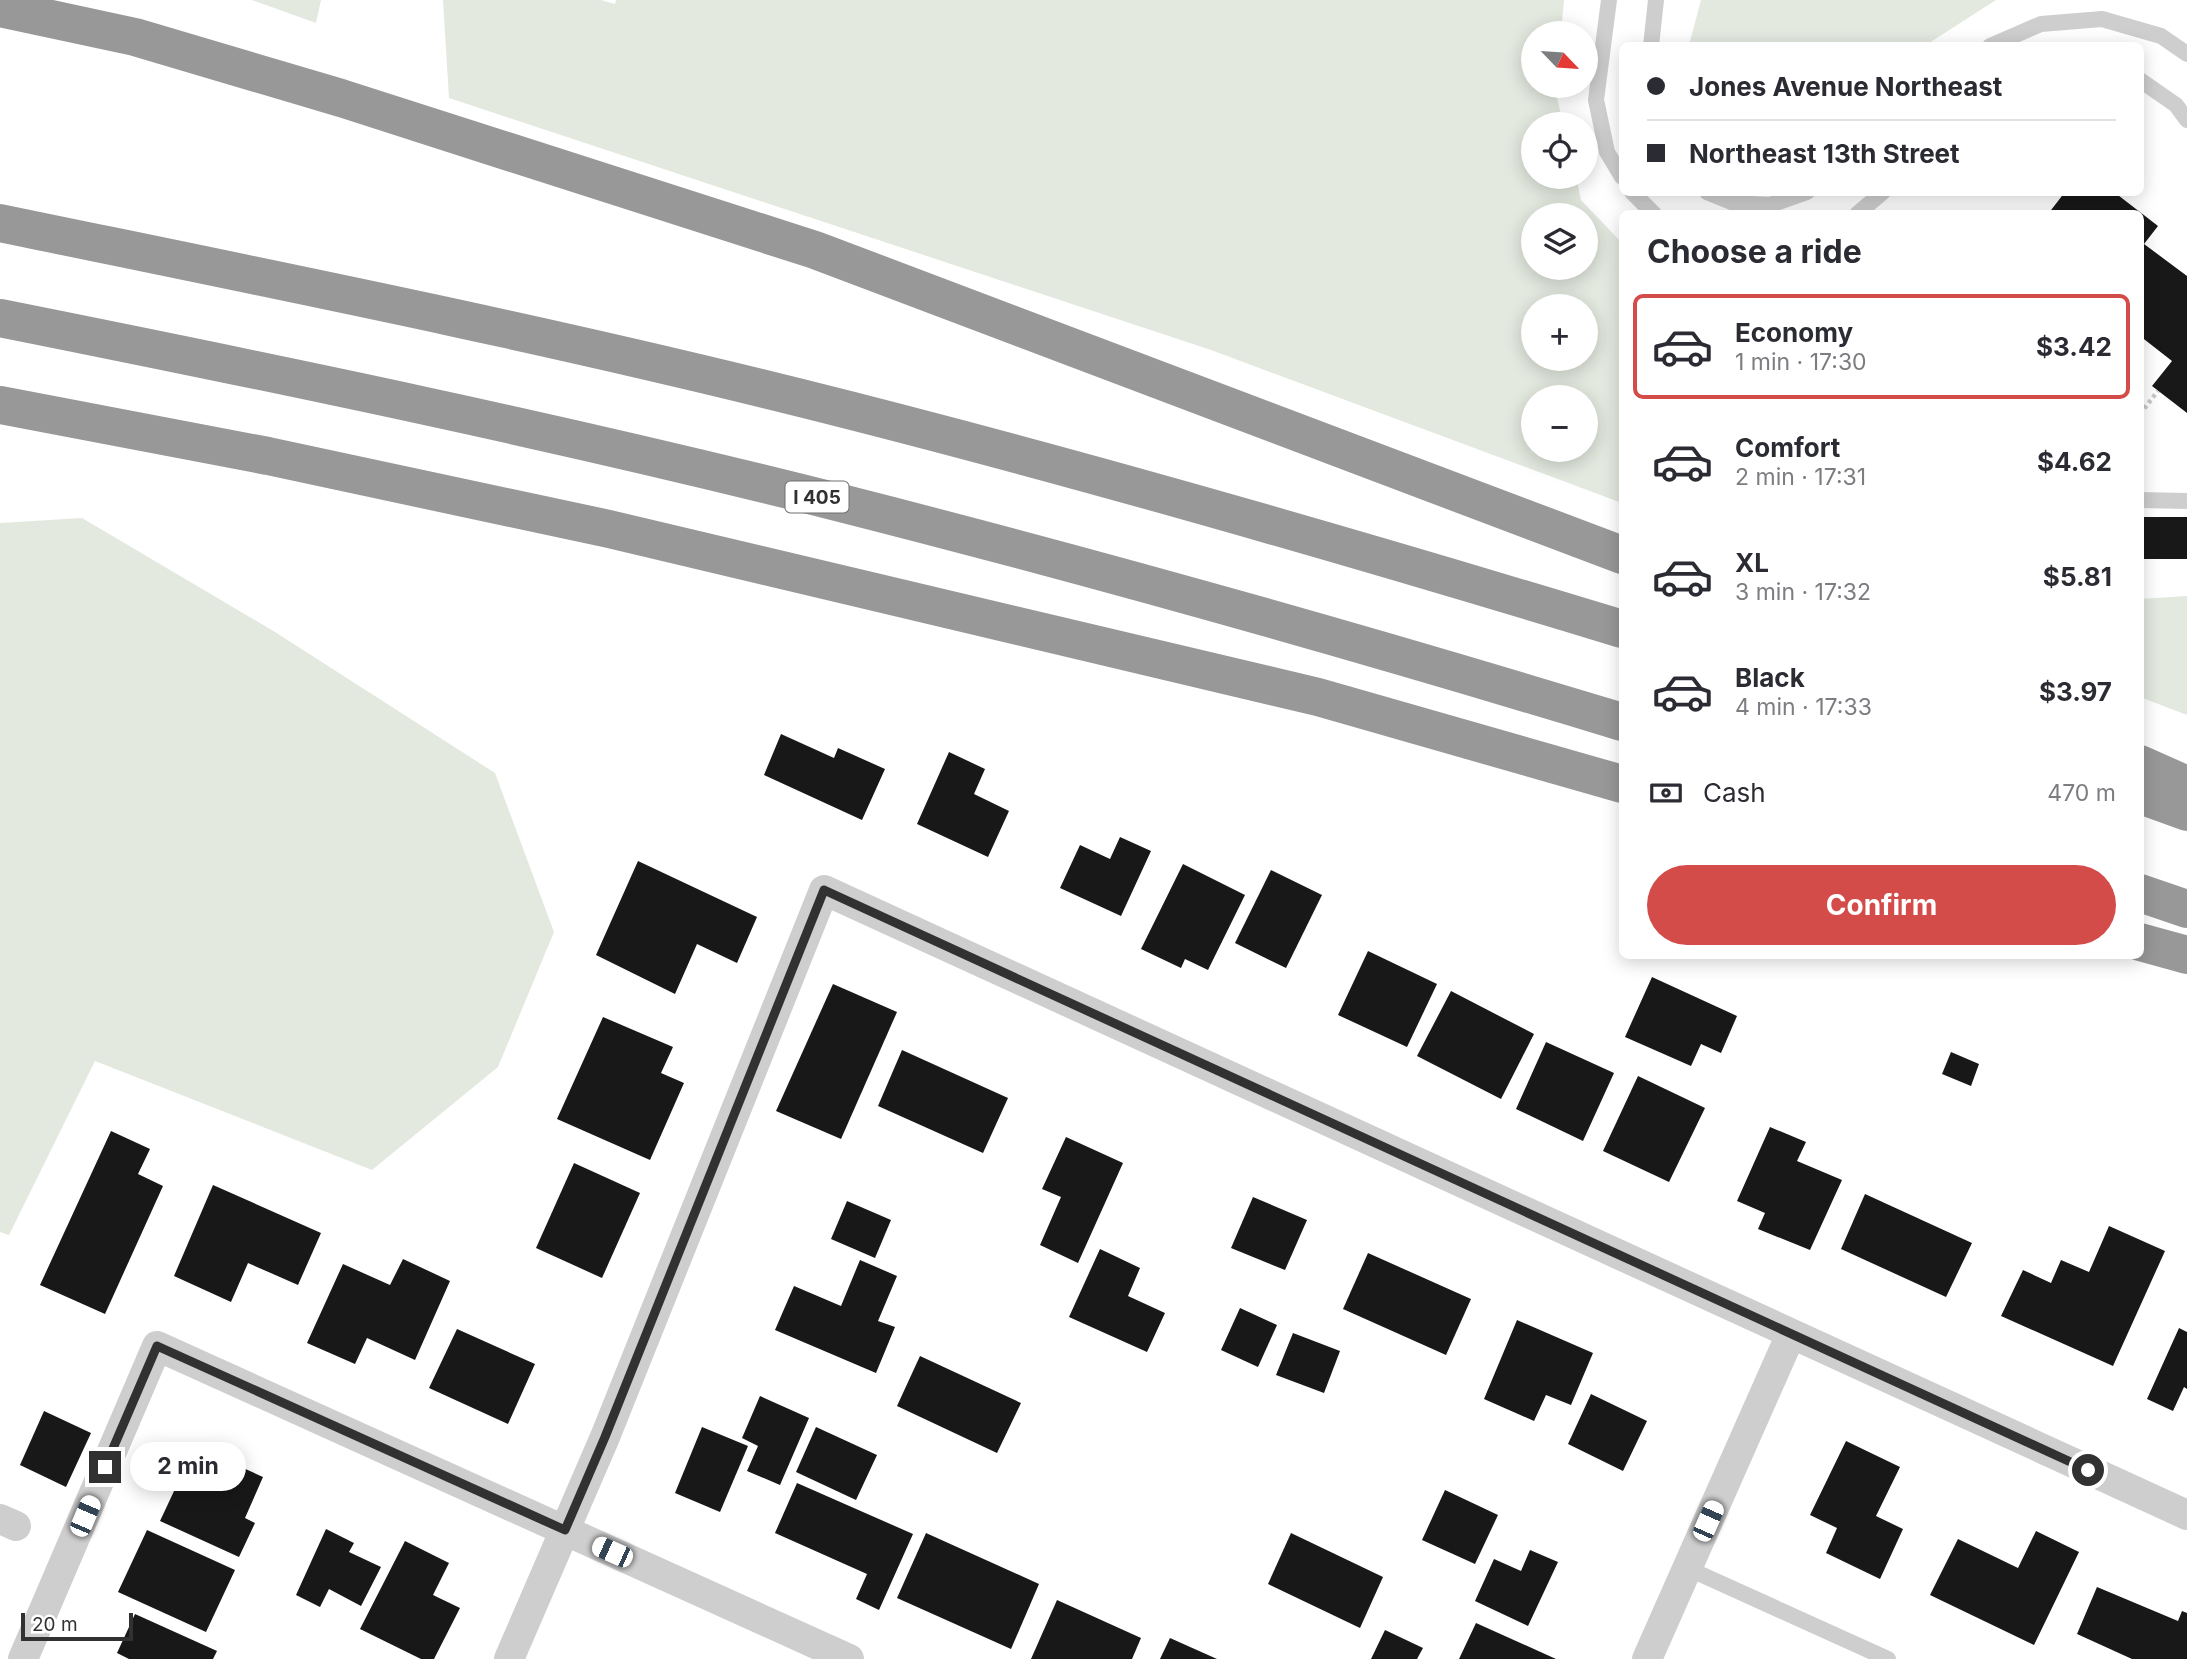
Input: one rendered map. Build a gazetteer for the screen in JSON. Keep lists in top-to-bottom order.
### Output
{
  "streets": {
    "highway": ["I 405"]
  },
  "scale_bar": "20 m",
  "north": "bottom right",
  "page": {
    "map_buttons": ["+", "−"],
    "banner": ["Jones Avenue Northeast", "Northeast 13th Street"],
    "heading": "Choose a ride",
    "list": [
      {
        "name": "Economy",
        "note": "1 min · 17:30",
        "value": "$3.42"
      },
      {
        "name": "Comfort",
        "note": "2 min · 17:31",
        "value": "$4.62"
      },
      {
        "name": "XL",
        "note": "3 min · 17:32",
        "value": "$5.81"
      },
      {
        "name": "Black",
        "note": "4 min · 17:33",
        "value": "$3.97"
      }
    ],
    "pay": ["Cash", "470 m"],
    "buttons": "Confirm",
    "bubble": "2 min",
    "scale": "20 m"
  }
}
